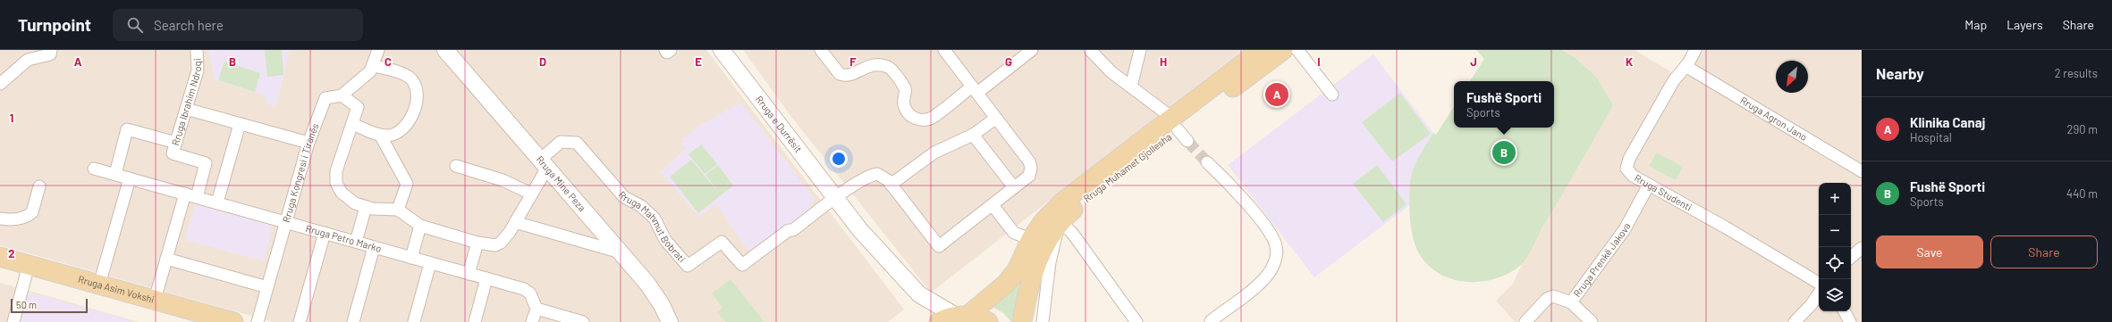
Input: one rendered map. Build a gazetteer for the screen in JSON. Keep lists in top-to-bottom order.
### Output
{
  "streets": {
    "main road": [
      "Rruga e Durrësit",
      "Rruga Muhamet Gjollesha",
      "Rruga Mine Peza",
      "Rruga Asim Vokshi"
    ],
    "street": [
      "Rruga Ibrahim Ndroqi",
      "Rruga Agron Jano",
      "Rruga Kongresi i Tiranës",
      "Rruga Studenti",
      "Rruga Mahmut Bobrati",
      "Rruga Petro Marko",
      "Rruga Prenkë Jakova"
    ]
  },
  "crossings": [
    ["Rruga Ibrahim Ndroqi", "Rruga Petro Marko"],
    ["Rruga Agron Jano", "Rruga Studenti"],
    ["Rruga e Durrësit", "Rruga Muhamet Gjollesha"],
    ["Rruga e Durrësit", "Rruga Mahmut Bobrati"],
    ["Rruga Kongresi i Tiranës", "Rruga Petro Marko"],
    ["Rruga Mine Peza", "Rruga Mahmut Bobrati"],
    ["Rruga Studenti", "Rruga Prenkë Jakova"]
  ],
  "scale_bar": "50 m",
  "north": "bottom left",
  "page": {
    "header": "Turnpoint",
    "search": "Search here",
    "nav": ["Map", "Layers", "Share"],
    "heading": ["Nearby", "2 results"],
    "pins": ["A", "B"],
    "popup": ["Fushë Sporti", "Sports"],
    "list": [
      {
        "mark": "A",
        "name": "Klinika Canaj",
        "note": "Hospital",
        "value": "290 m"
      },
      {
        "mark": "B",
        "name": "Fushë Sporti",
        "note": "Sports",
        "value": "440 m"
      }
    ],
    "map_buttons": ["+", "−"],
    "buttons": ["Save", "Share"],
    "scale": "50 m"
  },
  "grid": {
    "columns": [
      "A",
      "B",
      "C",
      "D",
      "E",
      "F",
      "G",
      "H",
      "I",
      "J",
      "K"
    ],
    "rows": ["1", "2"]
  }
}
